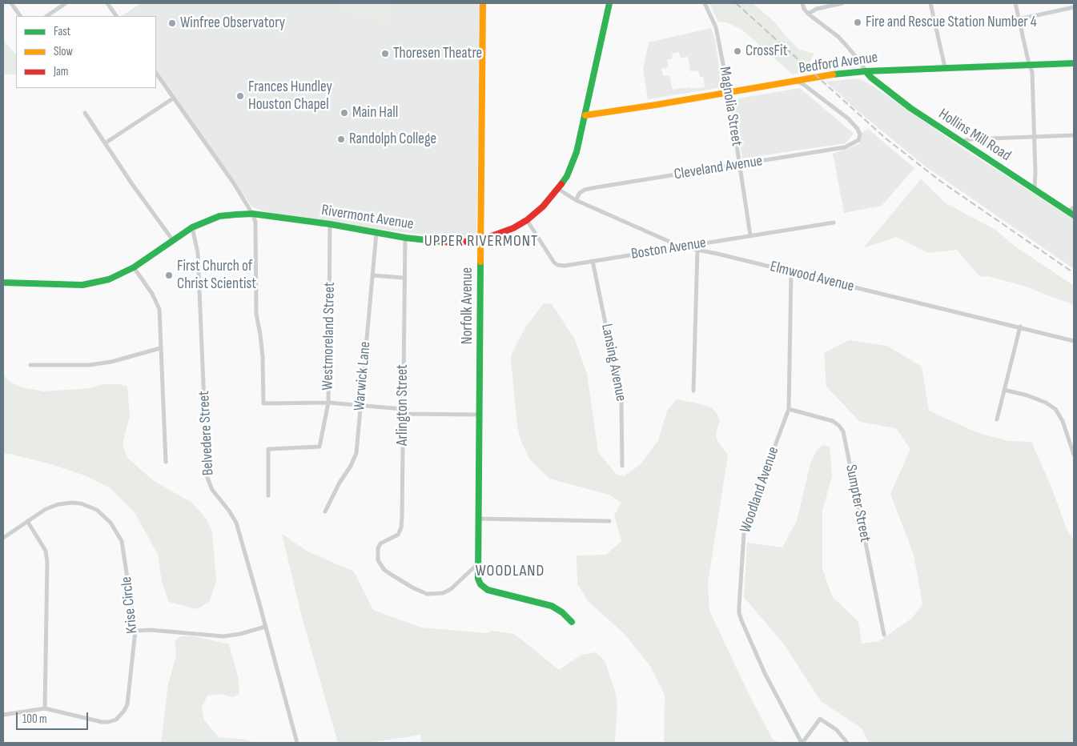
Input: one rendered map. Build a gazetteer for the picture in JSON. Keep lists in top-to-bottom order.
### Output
{
  "streets": {
    "street": [
      "Bedford Avenue",
      "Magnolia Street",
      "Hollins Mill Road",
      "Cleveland Avenue",
      "Rivermont Avenue",
      "Boston Avenue",
      "Elmwood Avenue",
      "Norfolk Avenue",
      "Westmoreland Street",
      "Lansing Avenue",
      "Warwick Lane",
      "Arlington Street",
      "Belvedere Street",
      "Woodland Avenue",
      "Sumpter Street",
      "Krise Circle"
    ]
  },
  "crossings": [
    ["Bedford Avenue", "Magnolia Street"],
    ["Bedford Avenue", "Hollins Mill Road"],
    ["Bedford Avenue", "Cleveland Avenue"],
    ["Bedford Avenue", "Rivermont Avenue"],
    ["Magnolia Street", "Cleveland Avenue"],
    ["Magnolia Street", "Boston Avenue"],
    ["Cleveland Avenue", "Elmwood Avenue"],
    ["Rivermont Avenue", "Boston Avenue"],
    ["Rivermont Avenue", "Elmwood Avenue"],
    ["Rivermont Avenue", "Norfolk Avenue"],
    ["Rivermont Avenue", "Westmoreland Street"],
    ["Rivermont Avenue", "Warwick Lane"],
    ["Rivermont Avenue", "Arlington Street"],
    ["Rivermont Avenue", "Belvedere Street"],
    ["Boston Avenue", "Elmwood Avenue"],
    ["Boston Avenue", "Lansing Avenue"],
    ["Elmwood Avenue", "Woodland Avenue"],
    ["Norfolk Avenue", "Arlington Street"],
    ["Woodland Avenue", "Sumpter Street"]
  ],
  "districts": ["UPPER RIVERMONT", "WOODLAND"],
  "places": [
    "Fire and Rescue Station Number 4",
    "Winfree Observatory",
    "CrossFit",
    "Thoresen Theatre",
    "Frances Hundley Houston Chapel",
    "Main Hall",
    "Randolph College",
    "First Church of Christ Scientist"
  ],
  "legend": ["Fast", "Slow", "Jam"],
  "scale_bar": "100 m"
}
